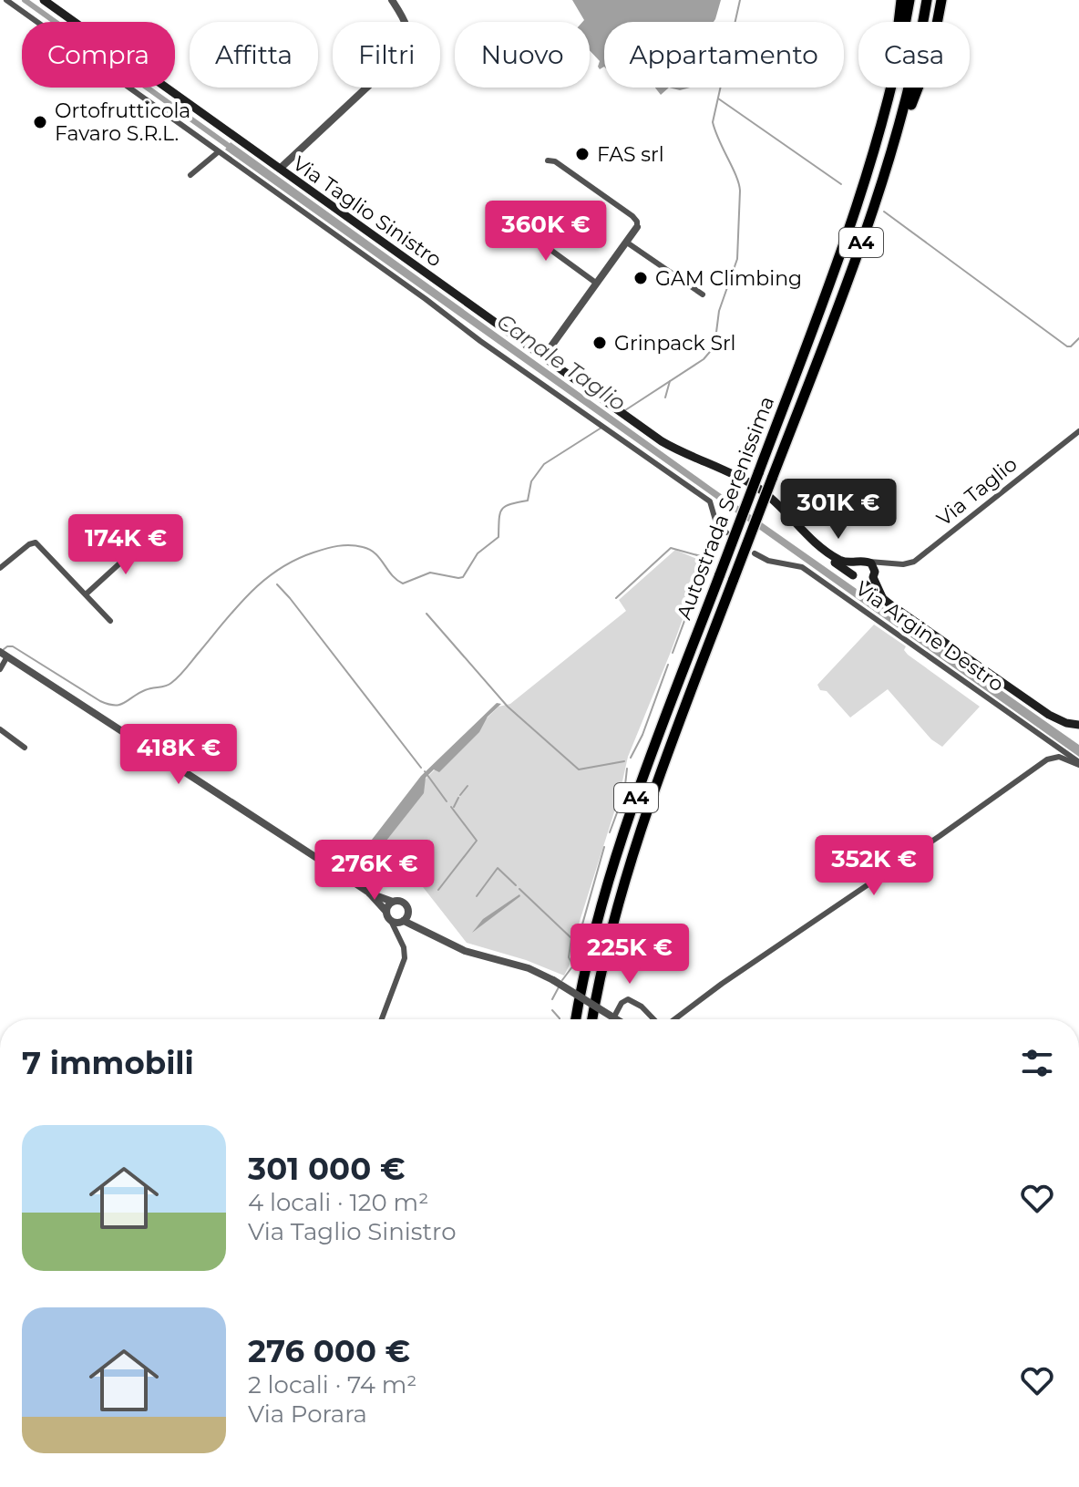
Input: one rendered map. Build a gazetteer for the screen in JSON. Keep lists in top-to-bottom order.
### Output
{
  "streets": {
    "highway": ["A4", "Autostrada Serenissima"],
    "main road": ["Via Taglio Sinistro"],
    "street": ["Via Taglio", "Via Argine Destro"]
  },
  "crossings": [
    ["Via Taglio Sinistro", "Via Taglio"]
  ],
  "water": ["Canale Taglio"],
  "places": [
    "Ortofrutticola Favaro S.R.L.",
    "FAS srl",
    "GAM Climbing",
    "Grinpack Srl"
  ],
  "page": {
    "chip": [
      "Compra",
      "Affitta",
      "Filtri",
      "Nuovo",
      "Appartamento",
      "Casa"
    ],
    "price": [
      "360K €",
      "301K €",
      "174K €",
      "418K €",
      "352K €",
      "276K €",
      "225K €"
    ],
    "heading": "7 immobili",
    "list": [
      {
        "name": "301 000 €",
        "note": "4 locali · 120 m² · Via Taglio Sinistro"
      },
      {
        "name": "276 000 €",
        "note": "2 locali · 74 m² · Via Porara"
      }
    ]
  }
}
